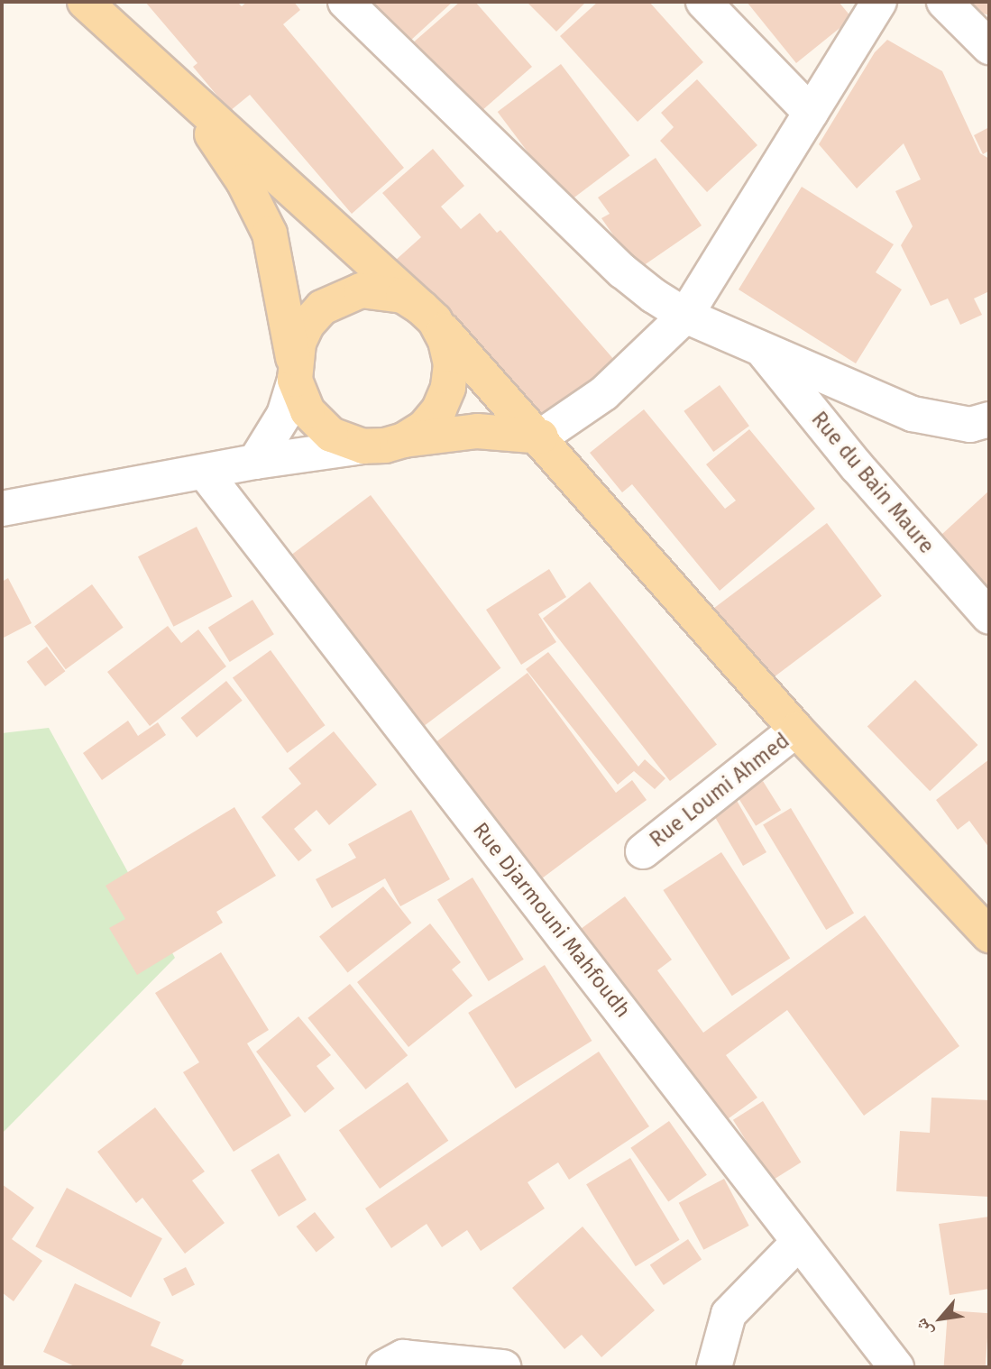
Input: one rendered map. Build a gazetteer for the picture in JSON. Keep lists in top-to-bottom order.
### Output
{
  "streets": {
    "street": ["Rue du Bain Maure", "Rue Loumi Ahmed", "Rue Djarmouni Mahfoudh"]
  },
  "north": "bottom left"
}
